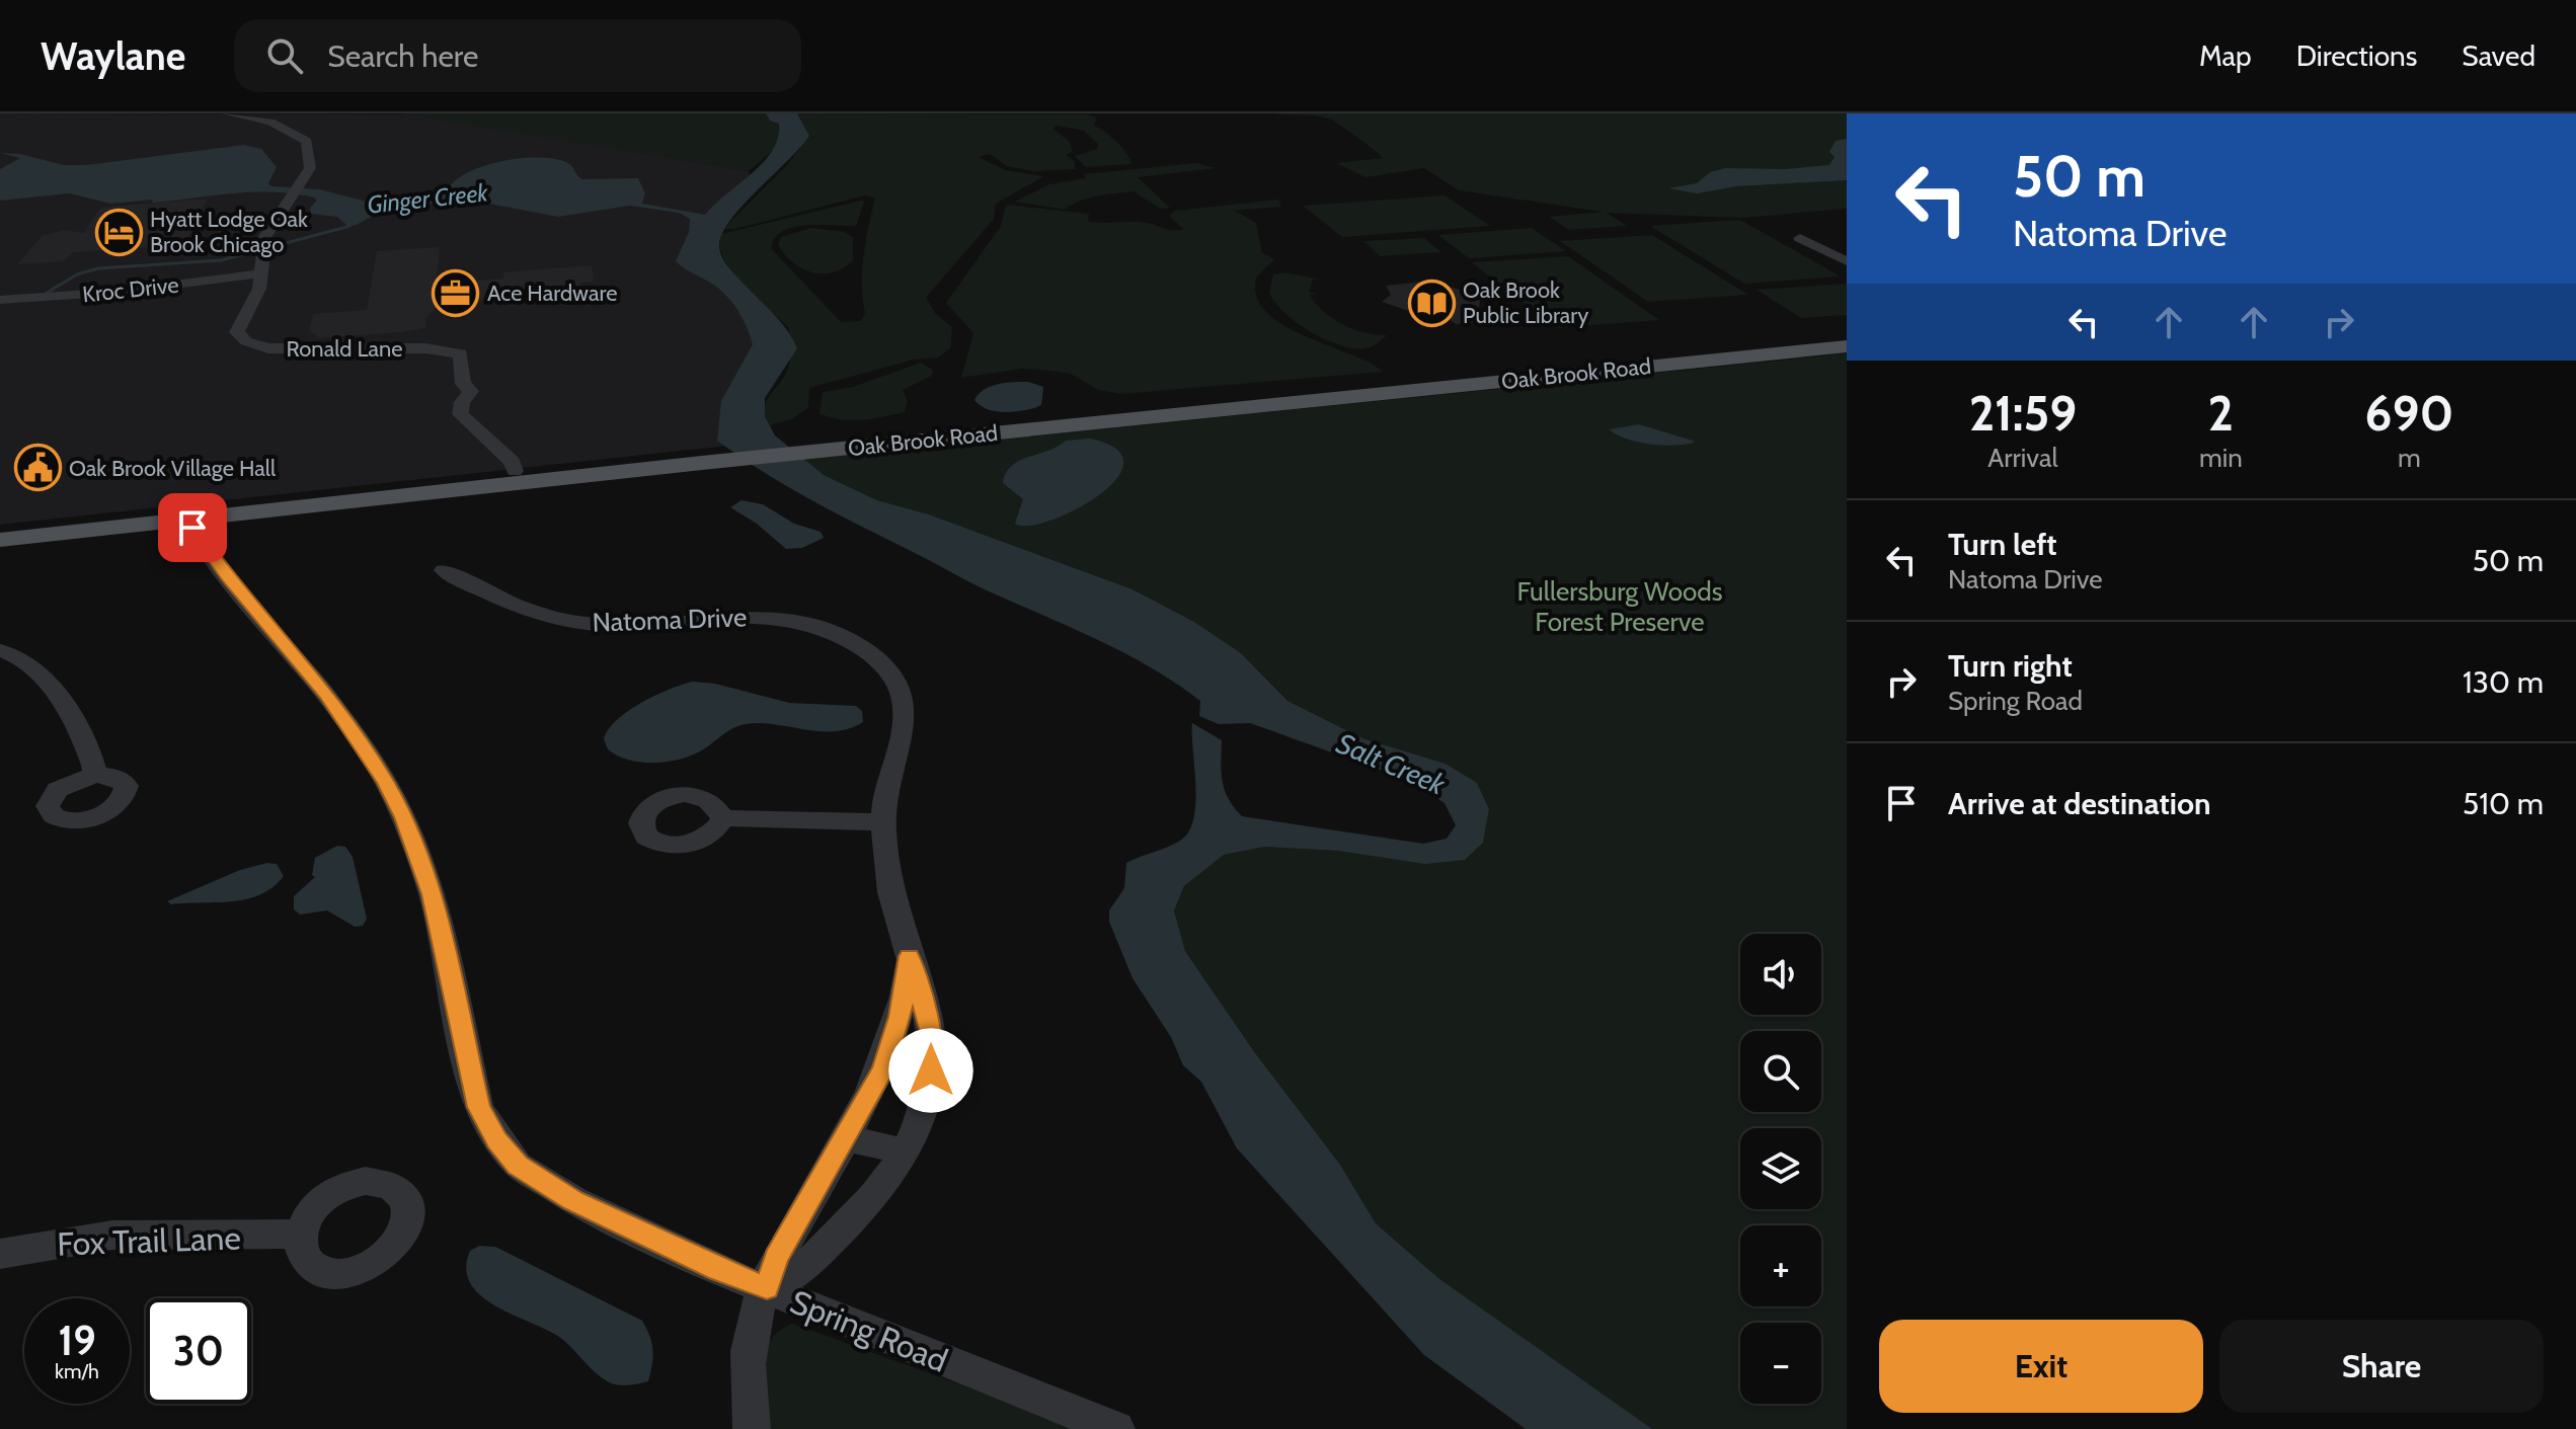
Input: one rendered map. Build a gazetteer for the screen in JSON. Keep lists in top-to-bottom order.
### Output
{
  "streets": {
    "main road": ["Oak Brook Road"],
    "street": [
      "Kroc Drive",
      "Ronald Lane",
      "Natoma Drive",
      "Fox Trail Lane",
      "Spring Road"
    ]
  },
  "crossings": [
    ["Kroc Drive", "Ronald Lane"],
    ["Ronald Lane", "Oak Brook Road"],
    ["Oak Brook Road", "Spring Road"],
    ["Natoma Drive", "Spring Road"]
  ],
  "water": ["Ginger Creek", "Salt Creek"],
  "parks": ["Fullersburg Woods Forest Preserve"],
  "places": {
    "hotel": ["Hyatt Lodge Oak Brook Chicago"],
    "office": ["Ace Hardware"],
    "library": ["Oak Brook Public Library"],
    "public building": ["Oak Brook Village Hall"]
  },
  "page": {
    "header": "Waylane",
    "search": "Search here",
    "nav": ["Map", "Directions", "Saved"],
    "turn": ["50 m", "Natoma Drive"],
    "eta": [
      "21:59",
      "Arrival",
      "2",
      "min",
      "690",
      "m"
    ],
    "list": [
      {
        "name": "Turn left",
        "note": "Natoma Drive",
        "value": "50 m"
      },
      {
        "name": "Turn right",
        "note": "Spring Road",
        "value": "130 m"
      },
      {
        "name": "Arrive at destination",
        "value": "510 m"
      }
    ],
    "map_buttons": ["+", "−"],
    "speed": "19 km/h",
    "limit": "30",
    "buttons": ["Exit", "Share"]
  }
}
